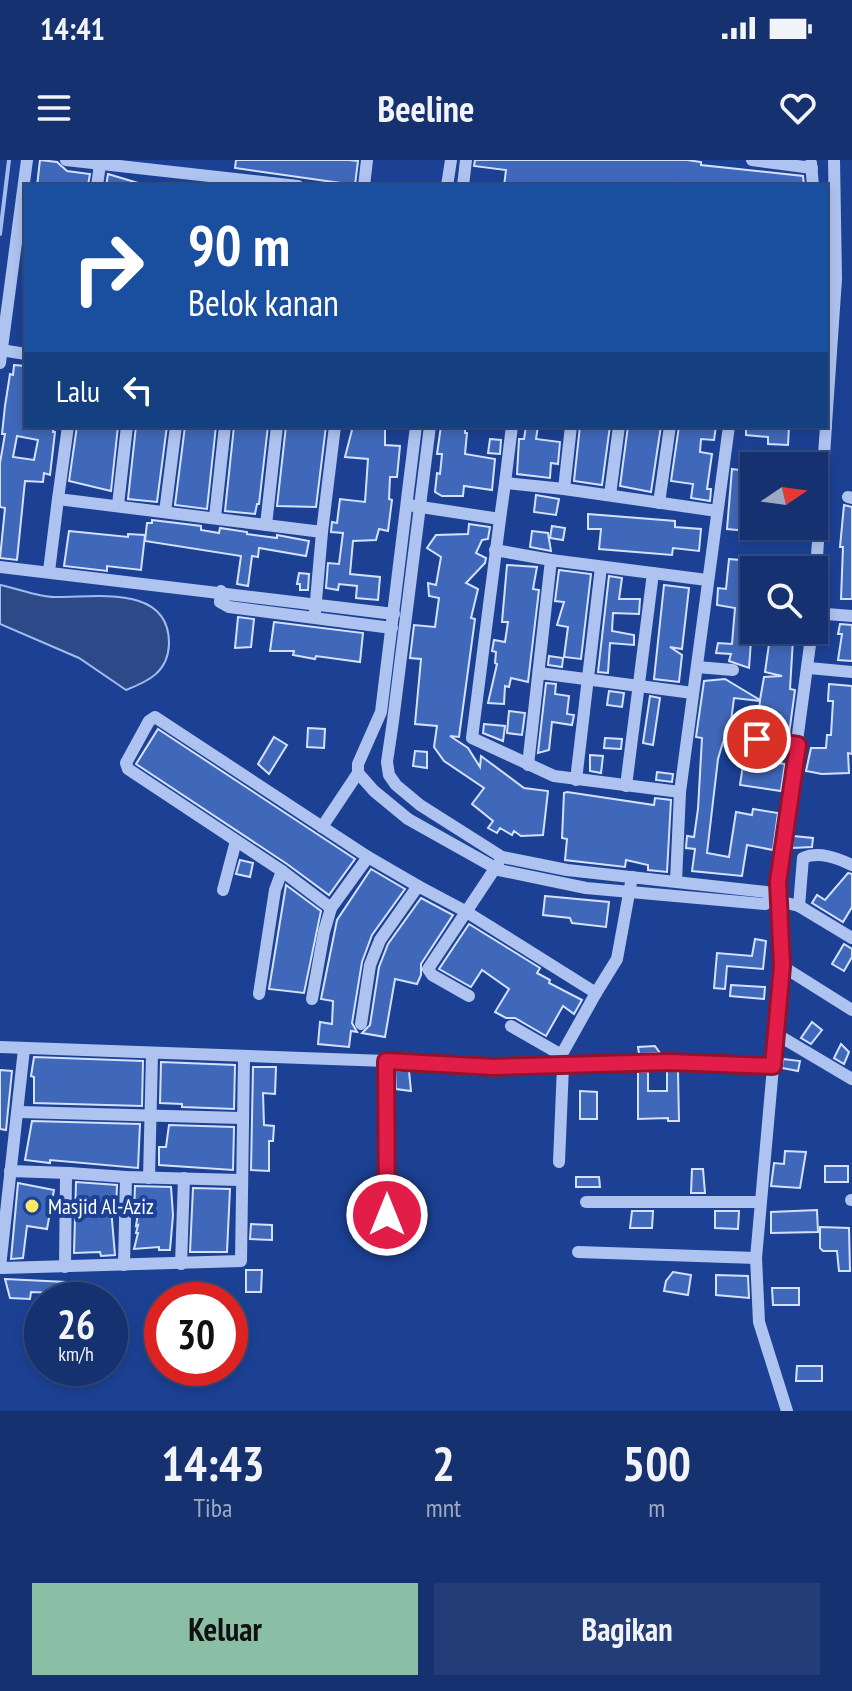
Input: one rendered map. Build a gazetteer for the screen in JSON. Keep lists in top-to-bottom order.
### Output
{
  "places": ["Masjid Al-Aziz"],
  "north": "right",
  "page": {
    "status": "14:41",
    "header": "Beeline",
    "turn": ["90 m", "Belok kanan"],
    "then": "Lalu",
    "speed": "26 km/h",
    "limit": "30",
    "eta": [
      "14:43",
      "Tiba",
      "2",
      "mnt",
      "500",
      "m"
    ],
    "buttons": ["Keluar", "Bagikan"]
  }
}
